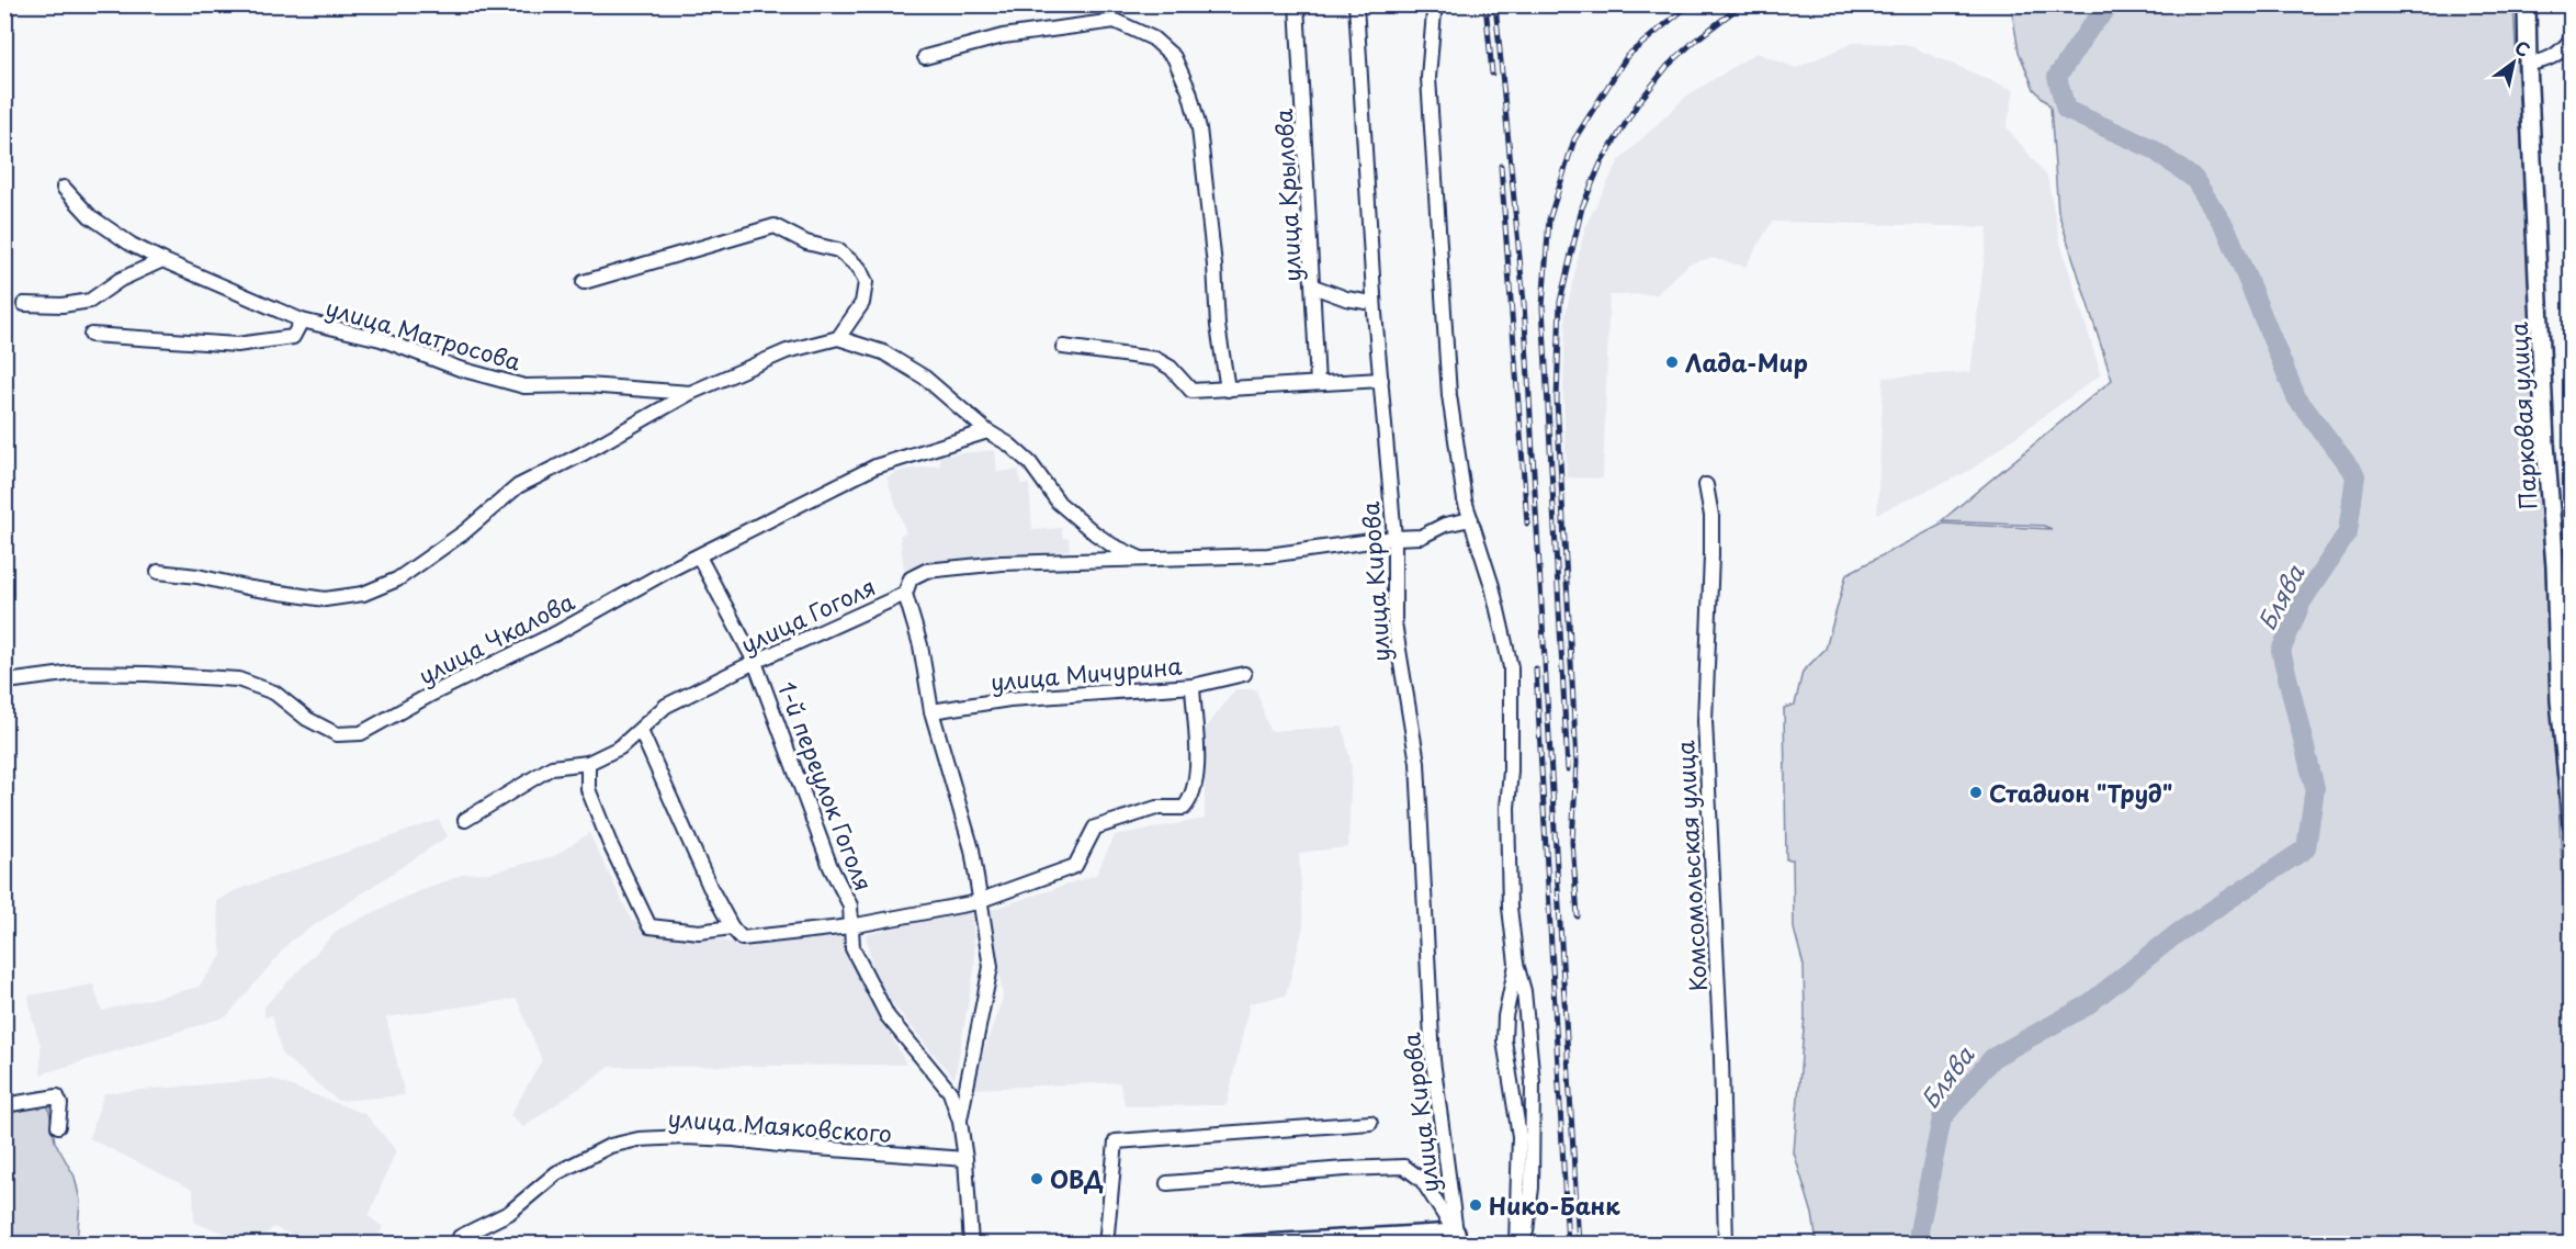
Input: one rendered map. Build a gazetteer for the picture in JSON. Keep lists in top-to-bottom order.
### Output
{
  "streets": {
    "street": [
      "улица Крылова",
      "улица Матросова",
      "Парковая улица",
      "улица Кирова",
      "улица Гоголя",
      "улица Чкалова",
      "улица Мичурина",
      "1-й переулок Гоголя",
      "Комсомольская улица",
      "улица Маяковского"
    ]
  },
  "crossings": [
    ["улица Кирова", "улица Гоголя"],
    ["улица Гоголя", "1-й переулок Гоголя"],
    ["улица Чкалова", "1-й переулок Гоголя"]
  ],
  "water": ["Блява"],
  "places": [
    "Лада-Мир",
    "Стадион \"Труд\"",
    "ОВД",
    "Нико-Банк"
  ],
  "north": "top right"
}
